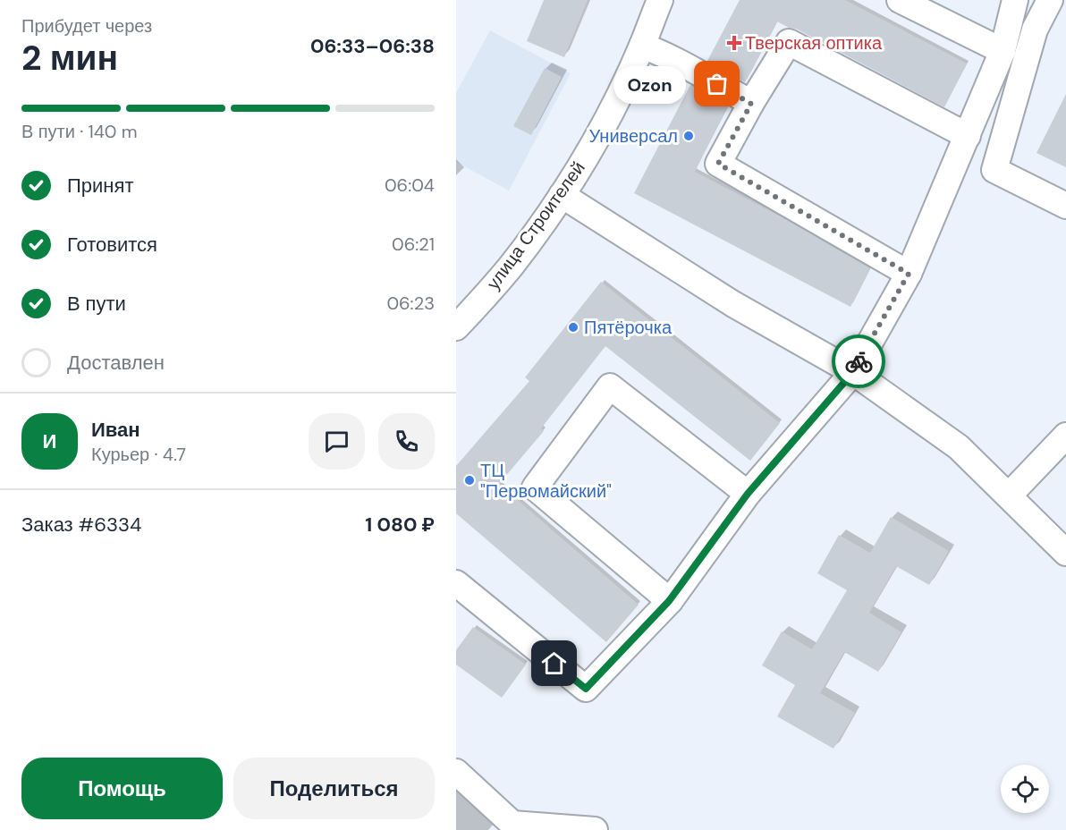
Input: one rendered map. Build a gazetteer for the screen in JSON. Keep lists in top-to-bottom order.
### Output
{
  "streets": {
    "street": ["улица Строителей"]
  },
  "places": {
    "health": ["Тверская оптика"],
    "other": [
      "Ozon",
      "Универсал",
      "Пятёрочка",
      "ТЦ \"Первомайский\""
    ]
  },
  "page": {
    "heading": ["2 мин", "Прибудет через", "06:33–06:38"],
    "panel": [
      "Иван",
      "Курьер · 4.7",
      "Заказ #6334",
      "1 080 ₽"
    ],
    "bubble": "Ozon",
    "bar": "В пути · 140 m",
    "list": [
      ["Принят", "06:04"],
      ["Готовится", "06:21"],
      ["В пути", "06:23"],
      "Доставлен"
    ],
    "round": "И",
    "buttons": ["Помощь", "Поделиться"]
  }
}
